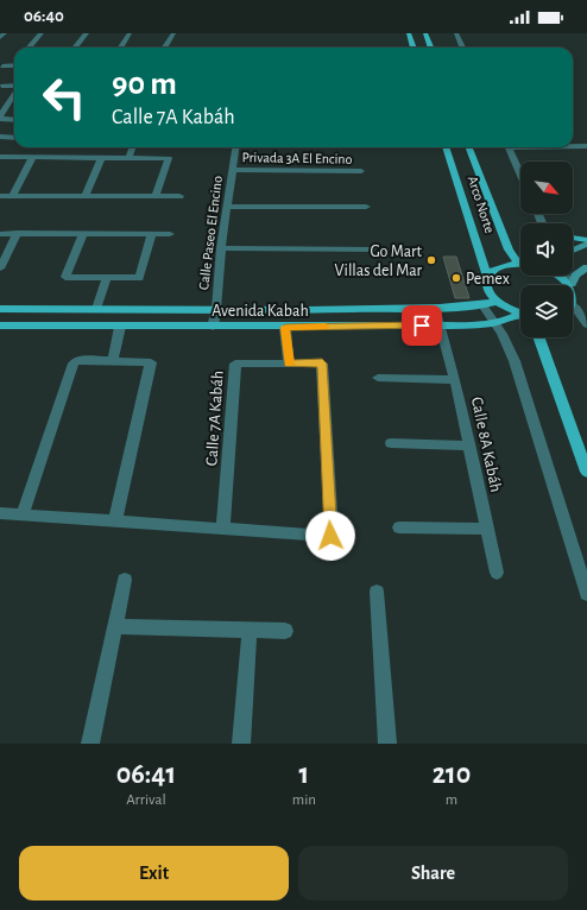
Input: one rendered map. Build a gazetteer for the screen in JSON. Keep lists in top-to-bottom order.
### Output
{
  "streets": {
    "main road": ["Arco Norte", "Avenida Kabah"],
    "street": [
      "Privada 3A El Encino",
      "Calle Paseo El Encino",
      "Calle 7A Kabáh",
      "Calle 8A Kabáh"
    ]
  },
  "crossings": [
    ["Privada 3A El Encino", "Calle Paseo El Encino"],
    ["Arco Norte", "Avenida Kabah"],
    ["Calle Paseo El Encino", "Avenida Kabah"],
    ["Avenida Kabah", "Calle 8A Kabáh"]
  ],
  "places": ["Go Mart Villas del Mar", "Pemex"],
  "north": "bottom right",
  "page": {
    "status": "06:40",
    "turn": ["90 m", "Calle 7A Kabáh"],
    "eta": [
      "06:41",
      "Arrival",
      "1",
      "min",
      "210",
      "m"
    ],
    "buttons": ["Exit", "Share"]
  }
}
